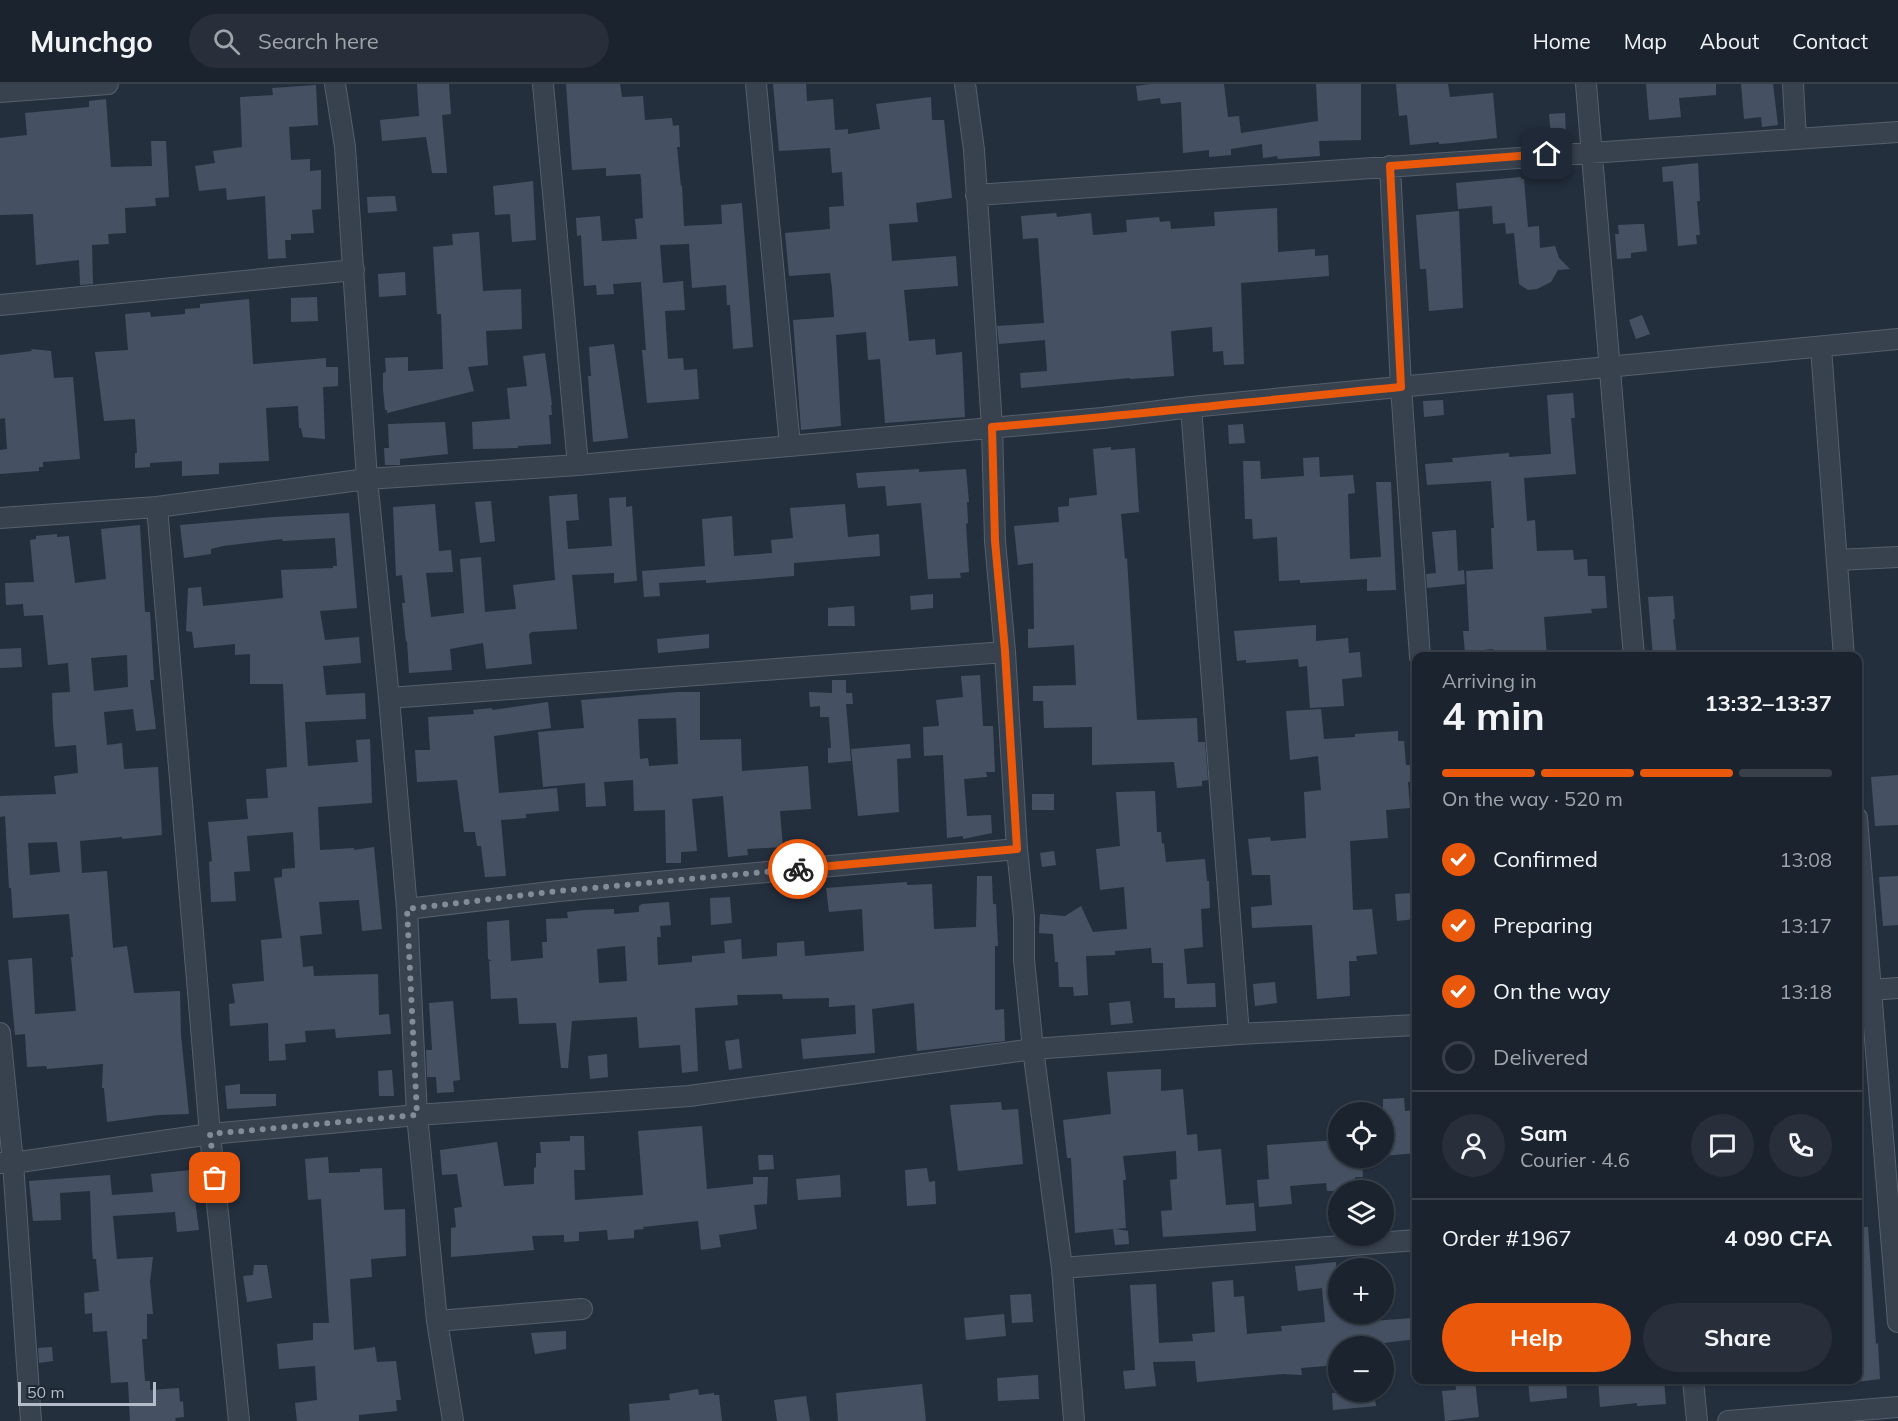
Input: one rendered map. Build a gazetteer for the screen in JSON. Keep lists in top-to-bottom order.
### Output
{
  "scale_bar": "50 m",
  "page": {
    "header": "Munchgo",
    "search": "Search here",
    "nav": [
      "Home",
      "Map",
      "About",
      "Contact"
    ],
    "heading": ["4 min", "Arriving in", "13:32–13:37"],
    "panel": [
      "Sam",
      "Courier · 4.6",
      "Order #1967",
      "4 090 CFA"
    ],
    "bar": "On the way · 520 m",
    "list": [
      ["Confirmed", "13:08"],
      ["Preparing", "13:17"],
      ["On the way", "13:18"],
      "Delivered"
    ],
    "map_buttons": ["+", "−"],
    "buttons": ["Help", "Share"],
    "scale": "50 m"
  }
}
